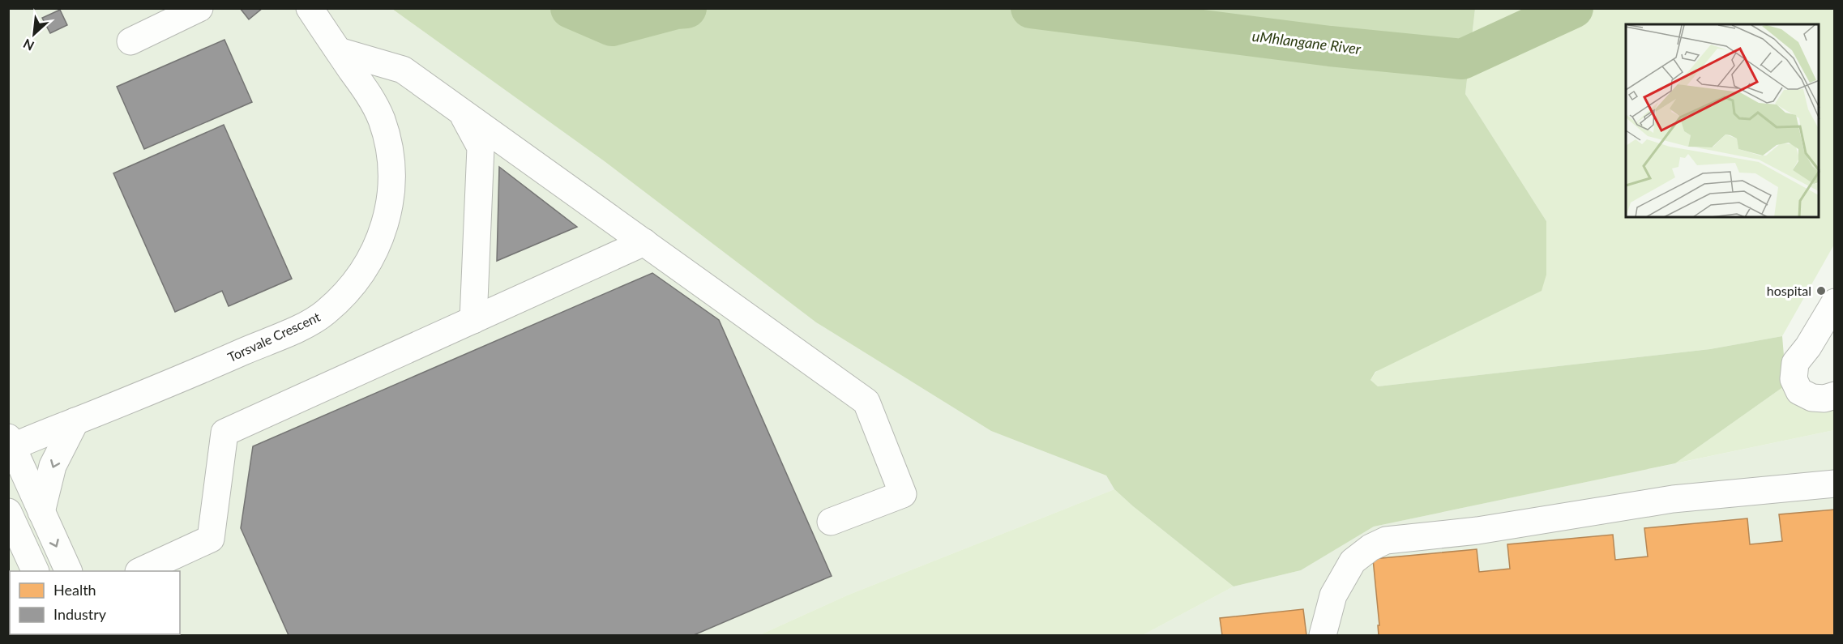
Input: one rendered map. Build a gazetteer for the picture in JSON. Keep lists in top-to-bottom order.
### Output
{
  "streets": {
    "street": ["Torsvale Crescent"]
  },
  "water": ["uMhlangane River"],
  "places": ["hospital"],
  "legend": ["Health", "Industry"],
  "north": "bottom left"
}
